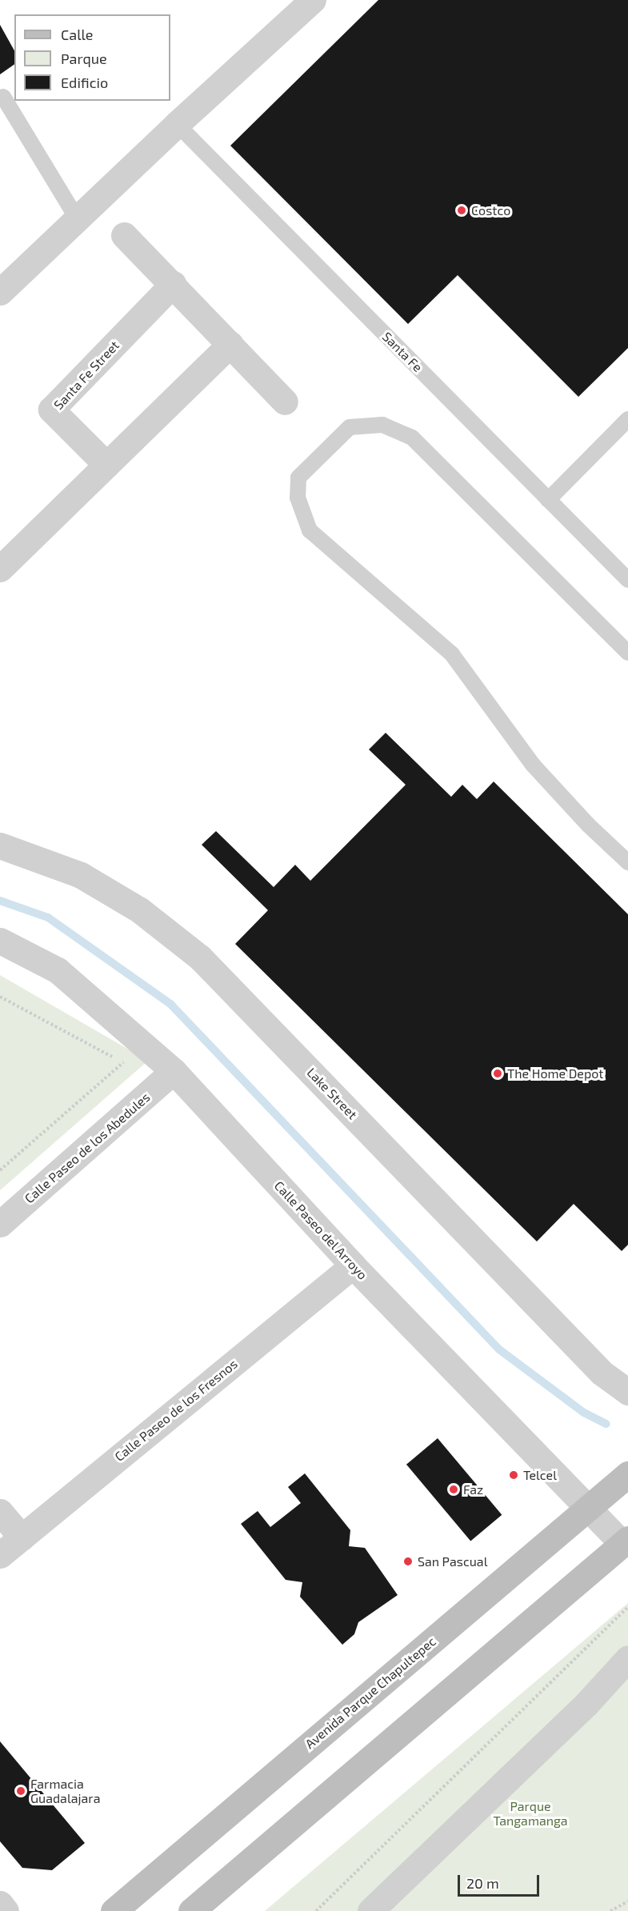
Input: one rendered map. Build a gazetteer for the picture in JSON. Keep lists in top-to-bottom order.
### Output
{
  "streets": {
    "main road": ["Avenida Parque Chapultepec"],
    "street": [
      "Santa Fe Street",
      "Lake Street",
      "Calle Paseo de los Abedules",
      "Calle Paseo del Arroyo",
      "Calle Paseo de los Fresnos"
    ],
    "lane": ["Santa Fe"]
  },
  "crossings": [
    ["Calle Paseo de los Abedules", "Calle Paseo del Arroyo"],
    ["Calle Paseo del Arroyo", "Calle Paseo de los Fresnos"],
    ["Calle Paseo del Arroyo", "Avenida Parque Chapultepec"]
  ],
  "parks": ["Parque Tangamanga"],
  "places": [
    "Costco",
    "The Home Depot",
    "Telcel",
    "Faz",
    "San Pascual",
    "Farmacia Guadalajara"
  ],
  "legend": ["Calle", "Parque", "Edificio"],
  "scale_bar": "20 m"
}
